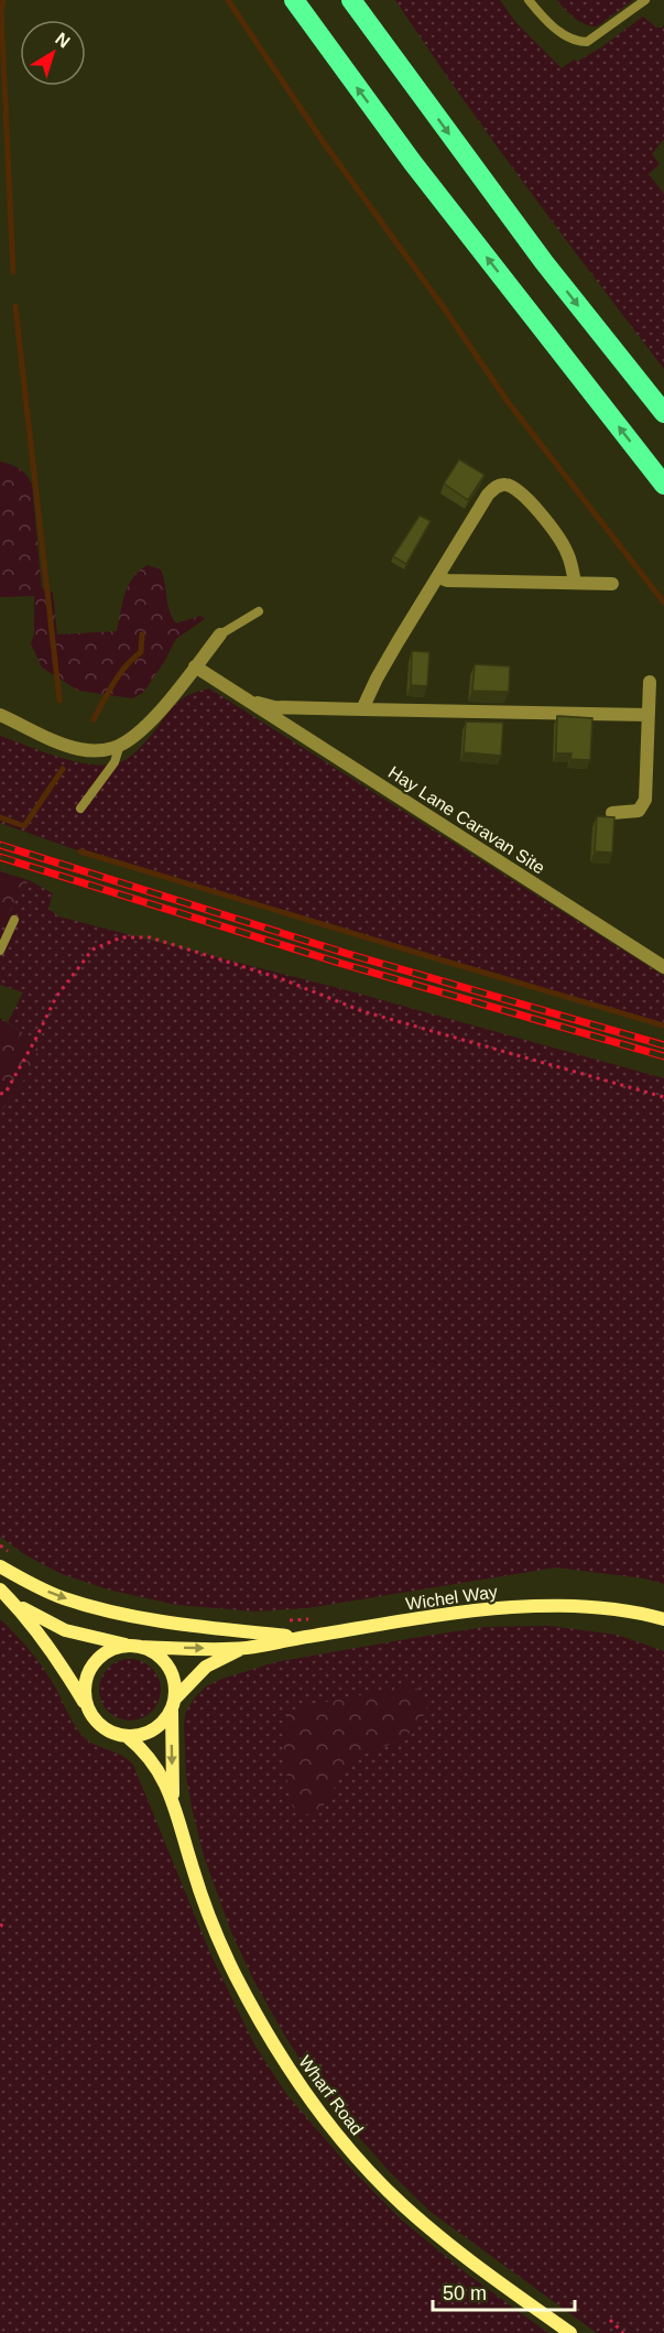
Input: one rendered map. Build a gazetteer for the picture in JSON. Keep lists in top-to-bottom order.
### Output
{
  "streets": {
    "main road": ["Wichel Way", "Wharf Road"],
    "street": ["Hay Lane Caravan Site"]
  },
  "crossings": [
    ["Wichel Way", "Wharf Road"]
  ],
  "scale_bar": "50 m",
  "north": "top right"
}
